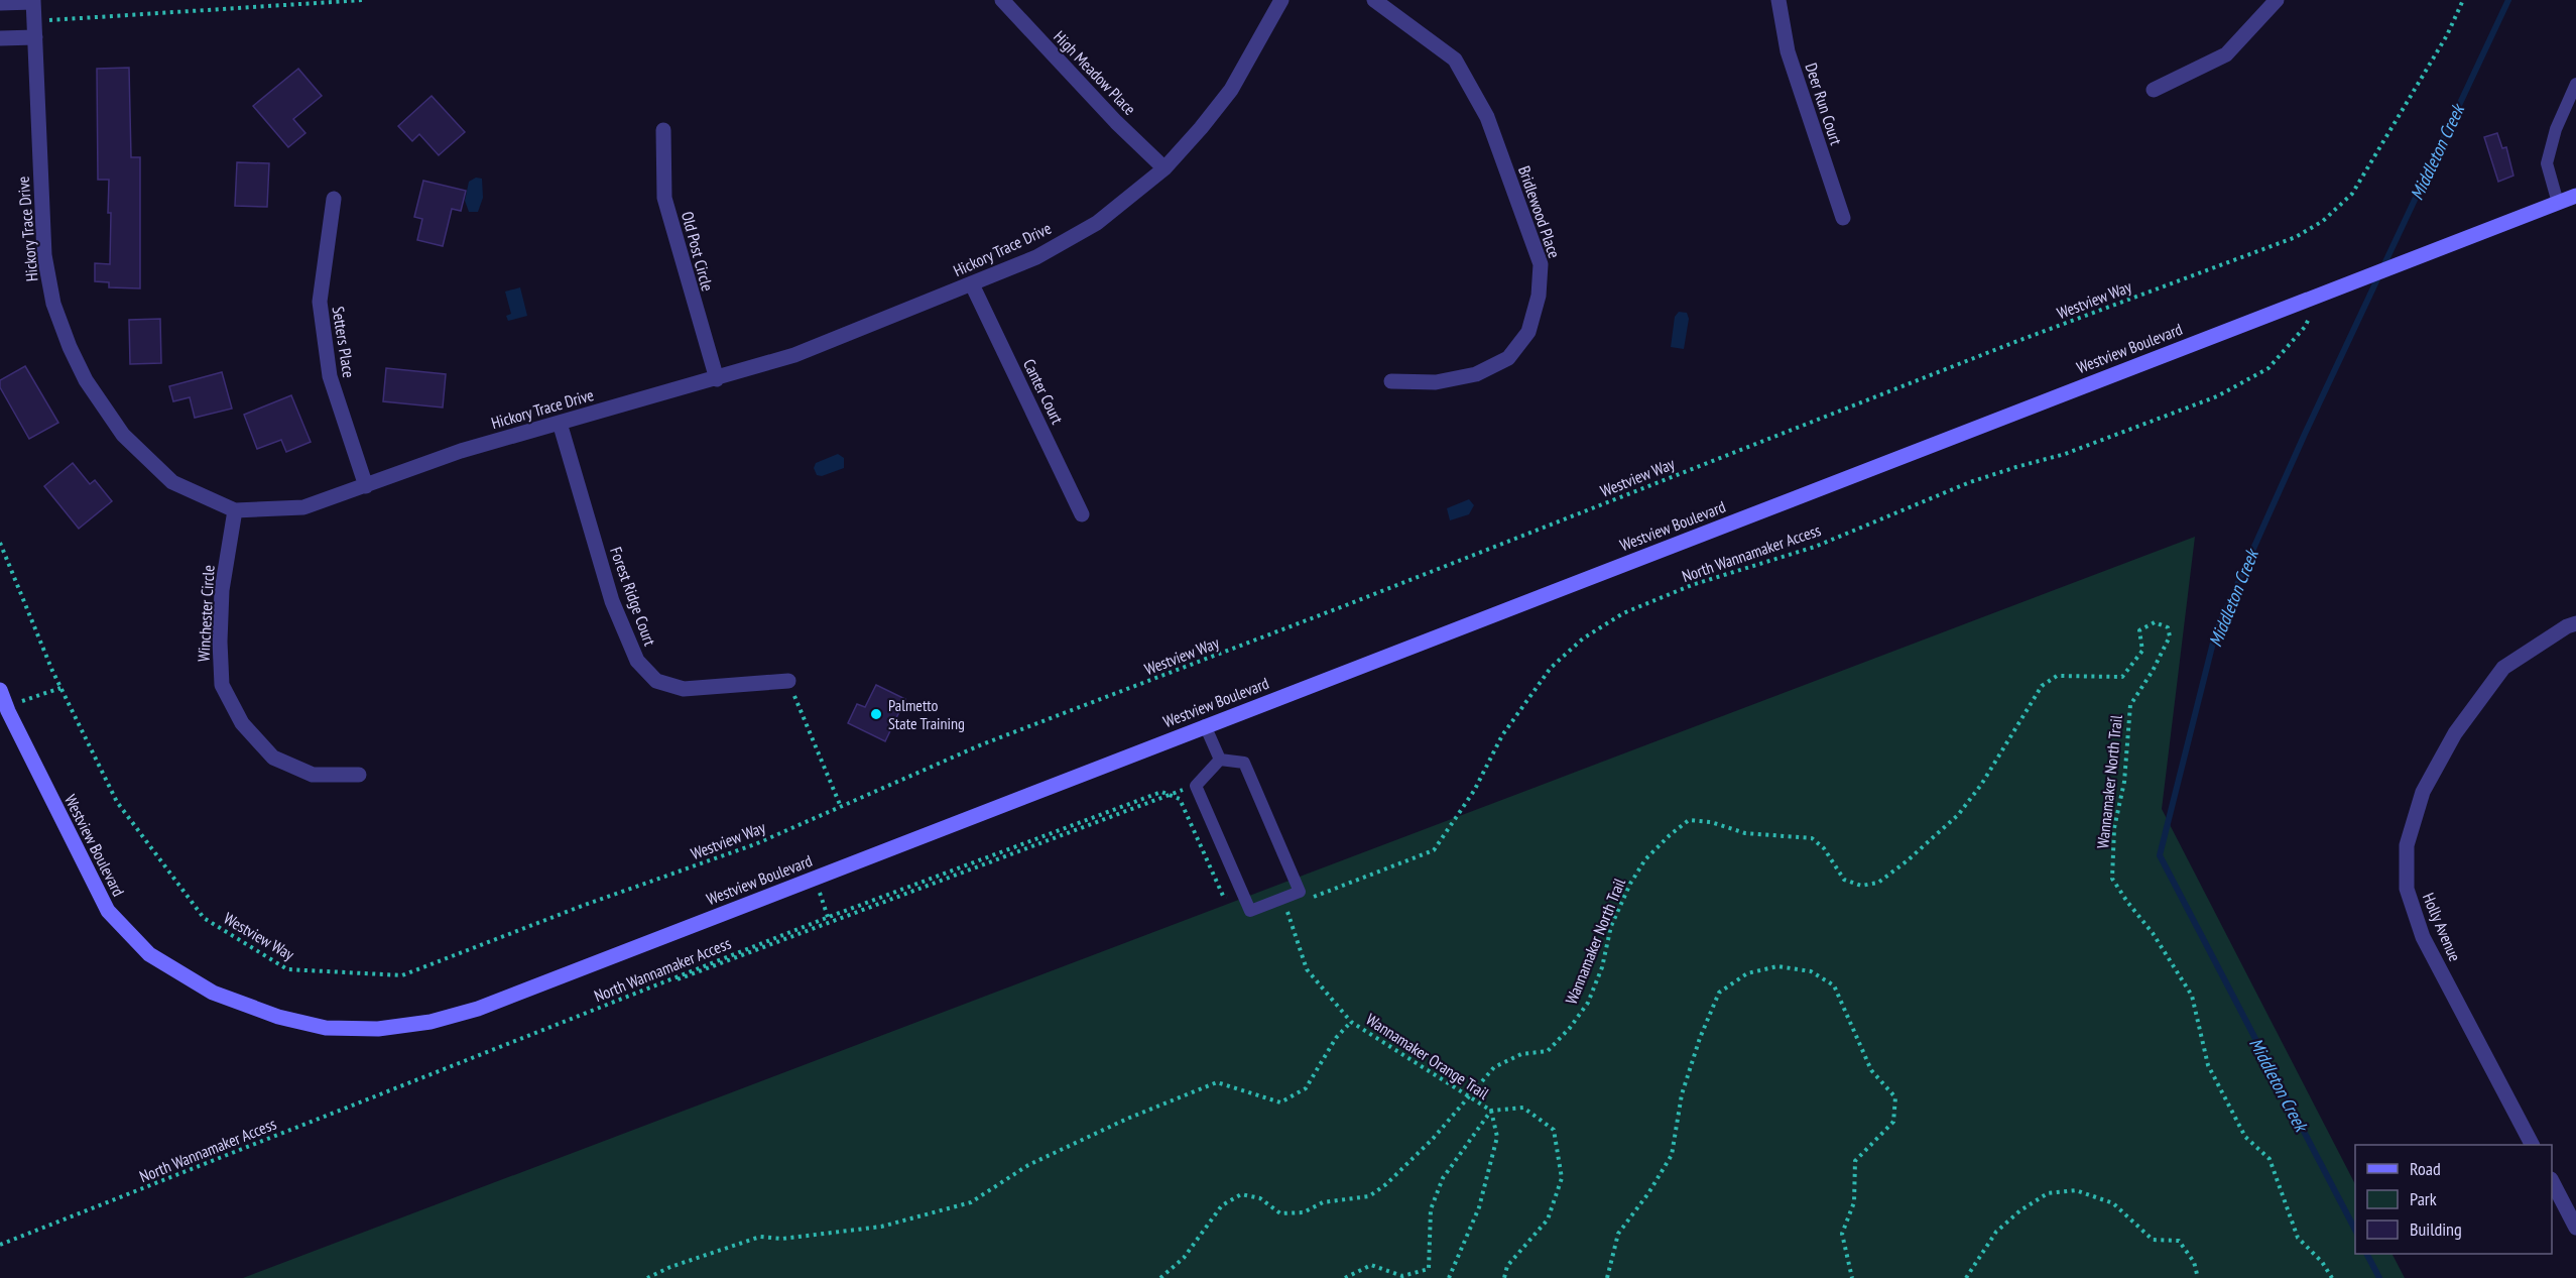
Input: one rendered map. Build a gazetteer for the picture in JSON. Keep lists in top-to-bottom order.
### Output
{
  "streets": {
    "street": [
      "High Meadow Place",
      "Deer Run Court",
      "Bridlewood Place",
      "Hickory Trace Drive",
      "Old Post Circle",
      "Setters Place",
      "Westview Boulevard",
      "Canter Court",
      "Forest Ridge Court",
      "Winchester Circle",
      "Holly Avenue"
    ],
    "path": [
      "Westview Way",
      "North Wannamaker Access",
      "Wannamaker North Trail",
      "Wannamaker Orange Trail"
    ]
  },
  "crossings": [
    ["High Meadow Place", "Hickory Trace Drive"],
    ["Hickory Trace Drive", "Old Post Circle"],
    ["Hickory Trace Drive", "Setters Place"],
    ["Hickory Trace Drive", "Canter Court"],
    ["Hickory Trace Drive", "Forest Ridge Court"],
    ["Hickory Trace Drive", "Winchester Circle"],
    ["Westview Boulevard", "North Wannamaker Access"],
    ["Wannamaker North Trail", "Wannamaker Orange Trail"]
  ],
  "water": ["Middleton Creek"],
  "places": ["Palmetto State Training"],
  "legend": ["Road", "Park", "Building"]
}
